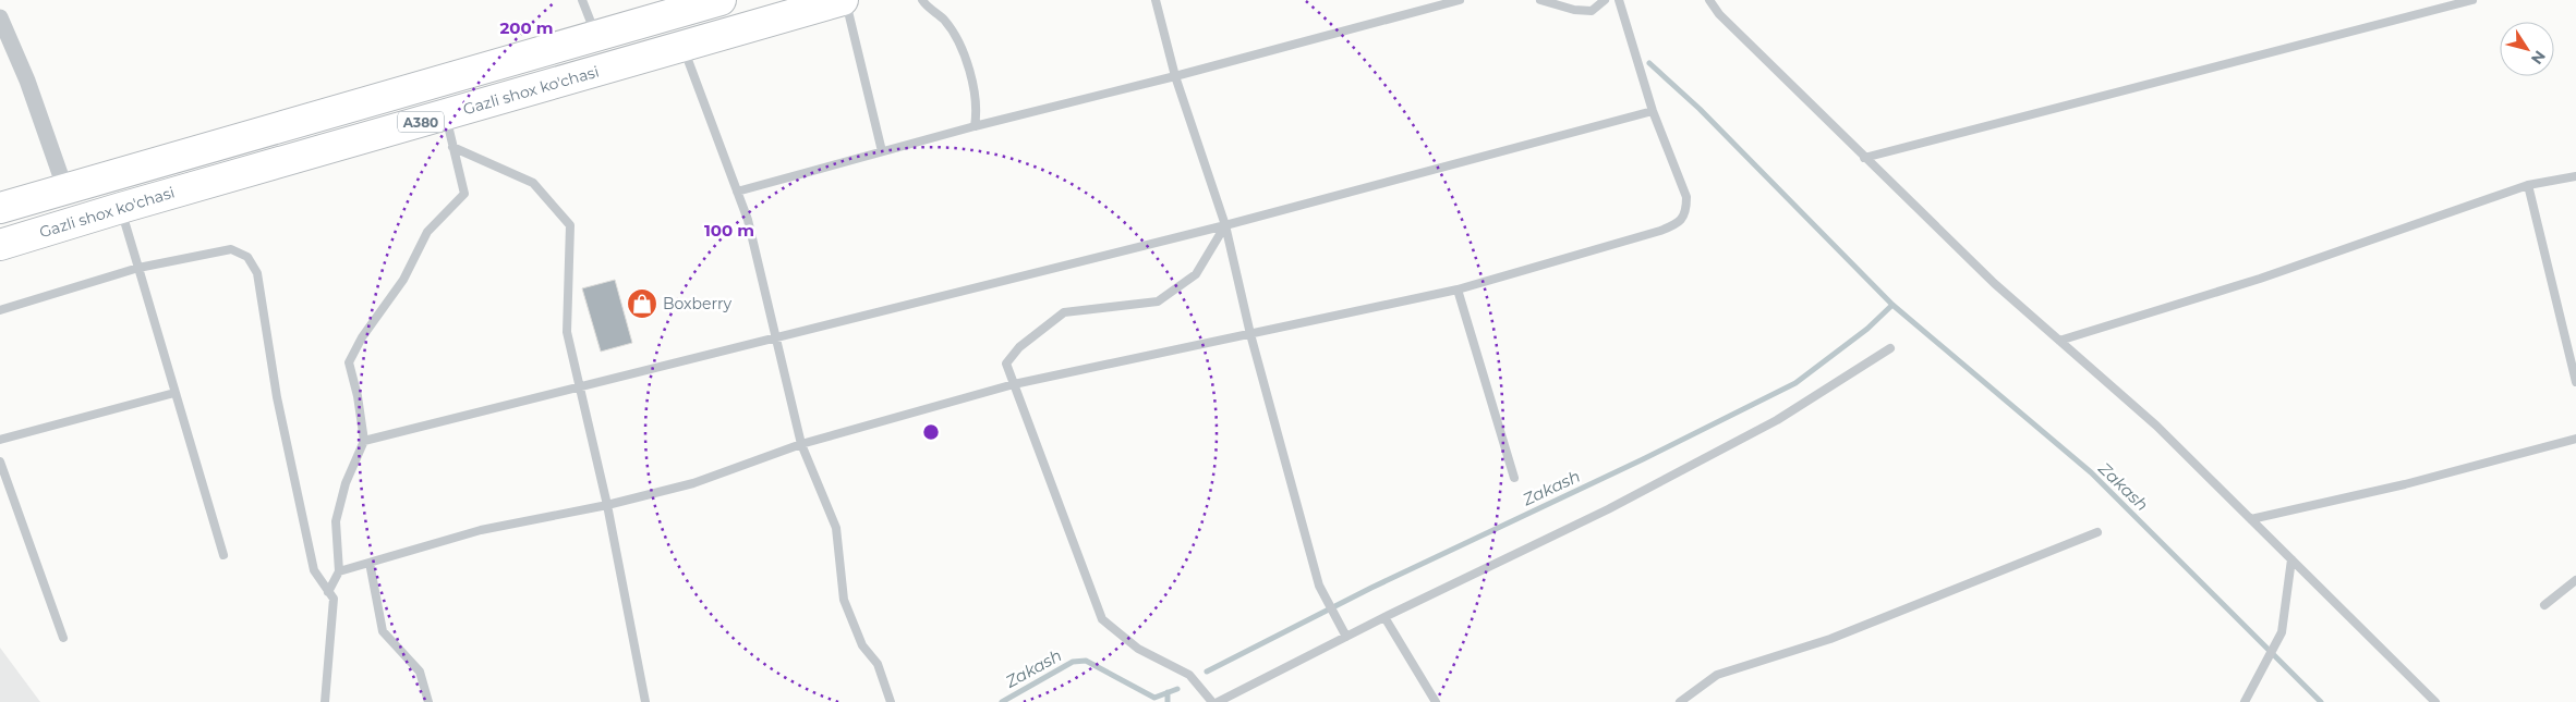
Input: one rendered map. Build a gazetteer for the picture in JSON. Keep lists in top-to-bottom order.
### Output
{
  "streets": {
    "highway": ["Gazli shox ko'chasi", "A380"]
  },
  "water": ["Zakash"],
  "places": {
    "shop": ["Boxberry"]
  },
  "north": "bottom right",
  "rings": ["200 m", "100 m"]
}
